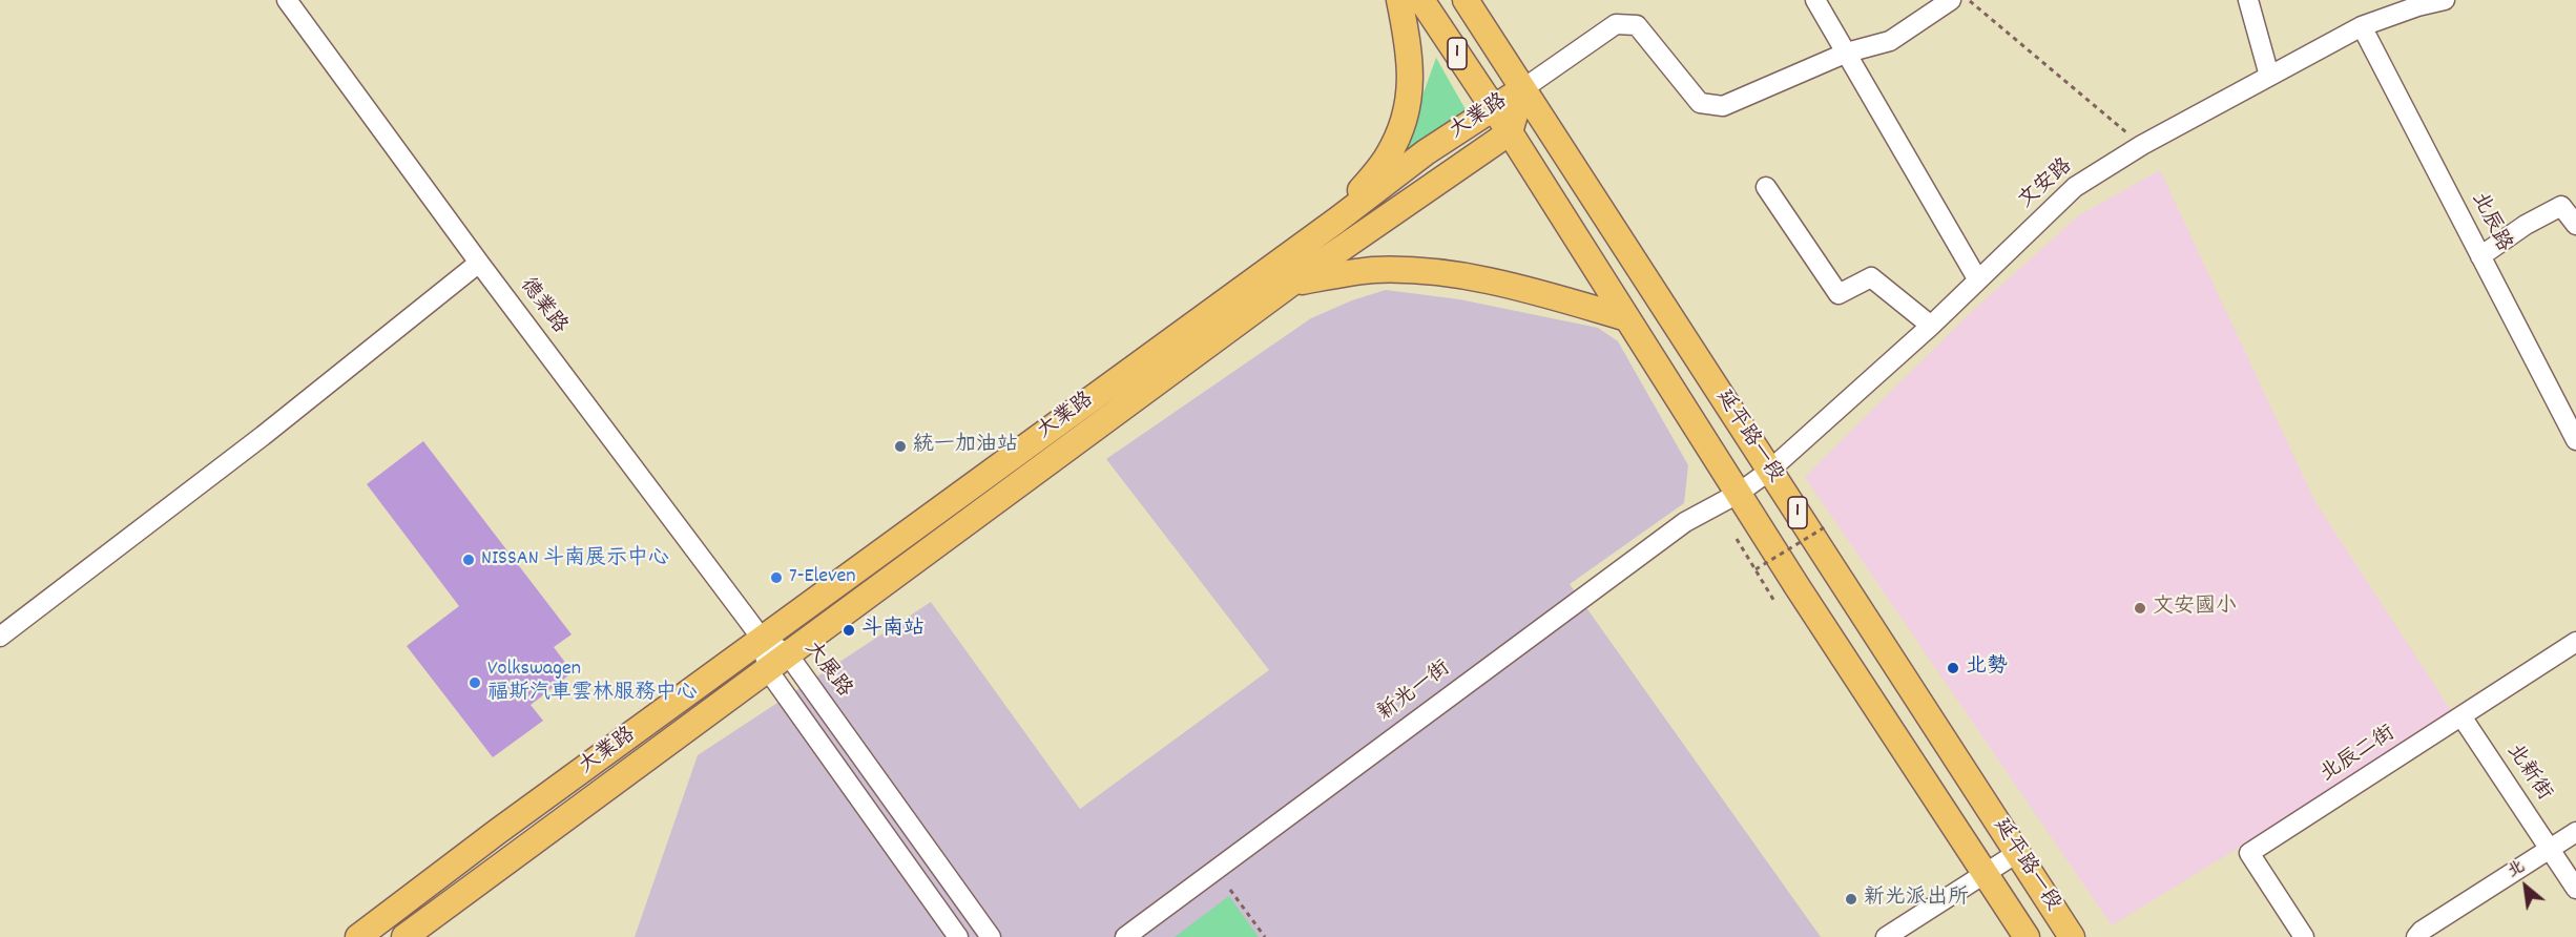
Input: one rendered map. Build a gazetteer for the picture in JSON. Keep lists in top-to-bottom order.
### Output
{
  "streets": {
    "main road": ["1", "大業路", "延平路一段"],
    "street": [
      "文安路",
      "北辰路",
      "德業路",
      "大展路",
      "新光一街",
      "北辰二街",
      "北新街"
    ]
  },
  "crossings": [
    ["大業路", "德業路"],
    ["大業路", "延平路一段"],
    ["大業路", "大展路"],
    ["文安路", "北辰路"],
    ["文安路", "延平路一段"],
    ["文安路", "新光一街"],
    ["德業路", "大展路"],
    ["延平路一段", "新光一街"],
    ["北辰二街", "北新街"]
  ],
  "places": [
    "統一加油站",
    "NISSAN 斗南展示中心",
    "7-Eleven",
    "文安國小",
    "斗南站",
    "北勢",
    "Volkswagen 福斯汽車雲林服務中心",
    "新光派出所"
  ],
  "north": "top left"
}
